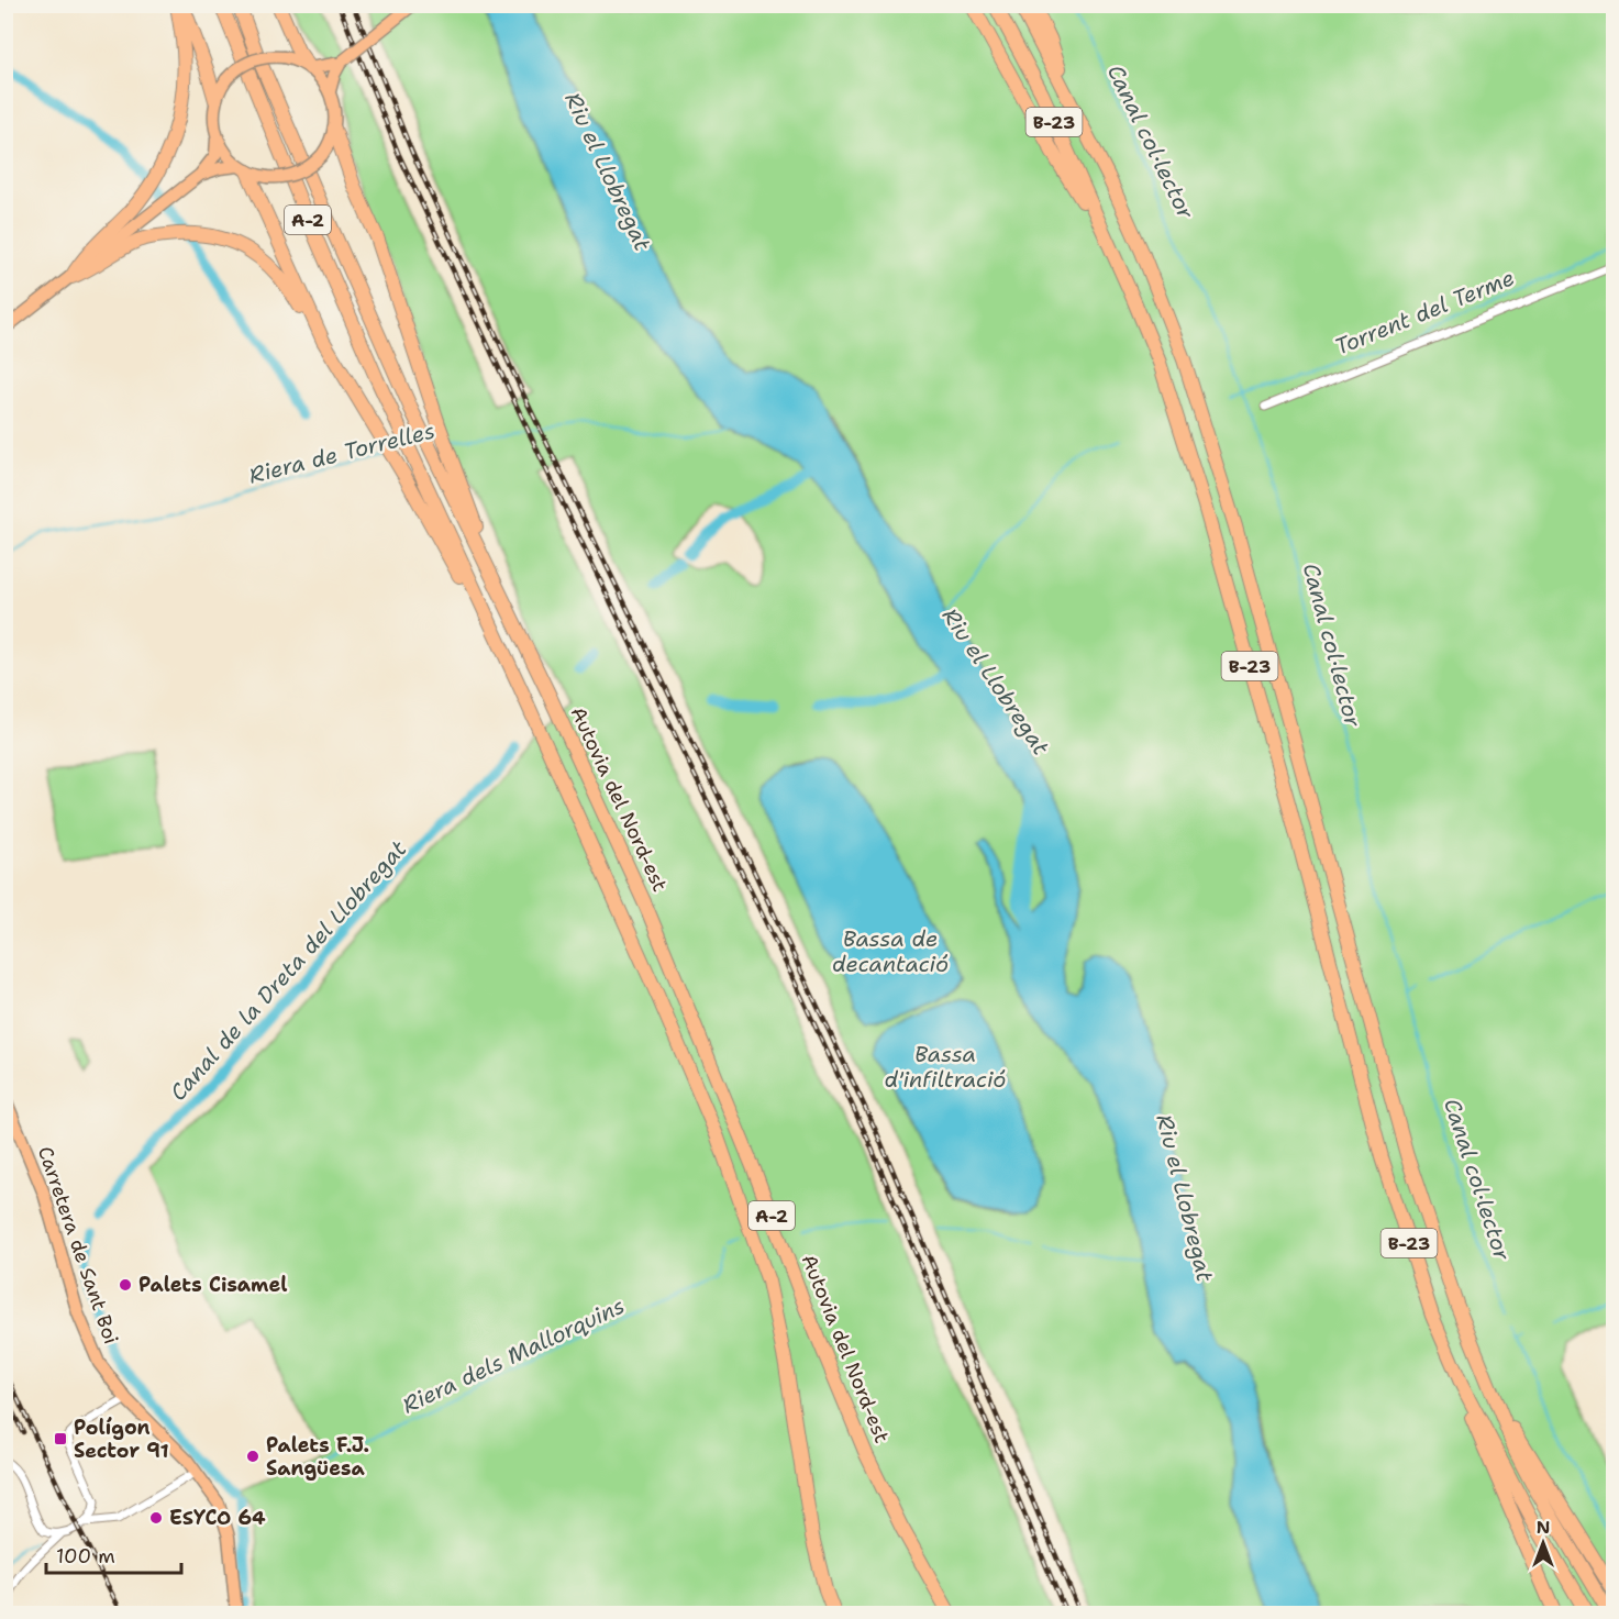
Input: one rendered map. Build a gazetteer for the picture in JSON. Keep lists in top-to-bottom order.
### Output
{
  "streets": {
    "highway": ["B-23", "A-2", "Autovia del Nord-est"],
    "main road": ["Carretera de Sant Boi"]
  },
  "crossings": [
    ["A-2", "Autovia del Nord-est"]
  ],
  "water": [
    "Canal col·lector",
    "Riu el Llobregat",
    "Torrent del Terme",
    "Riera de Torrelles",
    "Bassa de decantació",
    "Canal de la Dreta del Llobregat",
    "Bassa d'infiltració",
    "Riera dels Mallorquins"
  ],
  "places": {
    "other": ["Palets Cisamel", "Palets F.J. Sangüesa", "ESYCO 64"],
    "transit": ["Polígon Sector 91"]
  },
  "scale_bar": "100 m",
  "north": "top"
}
